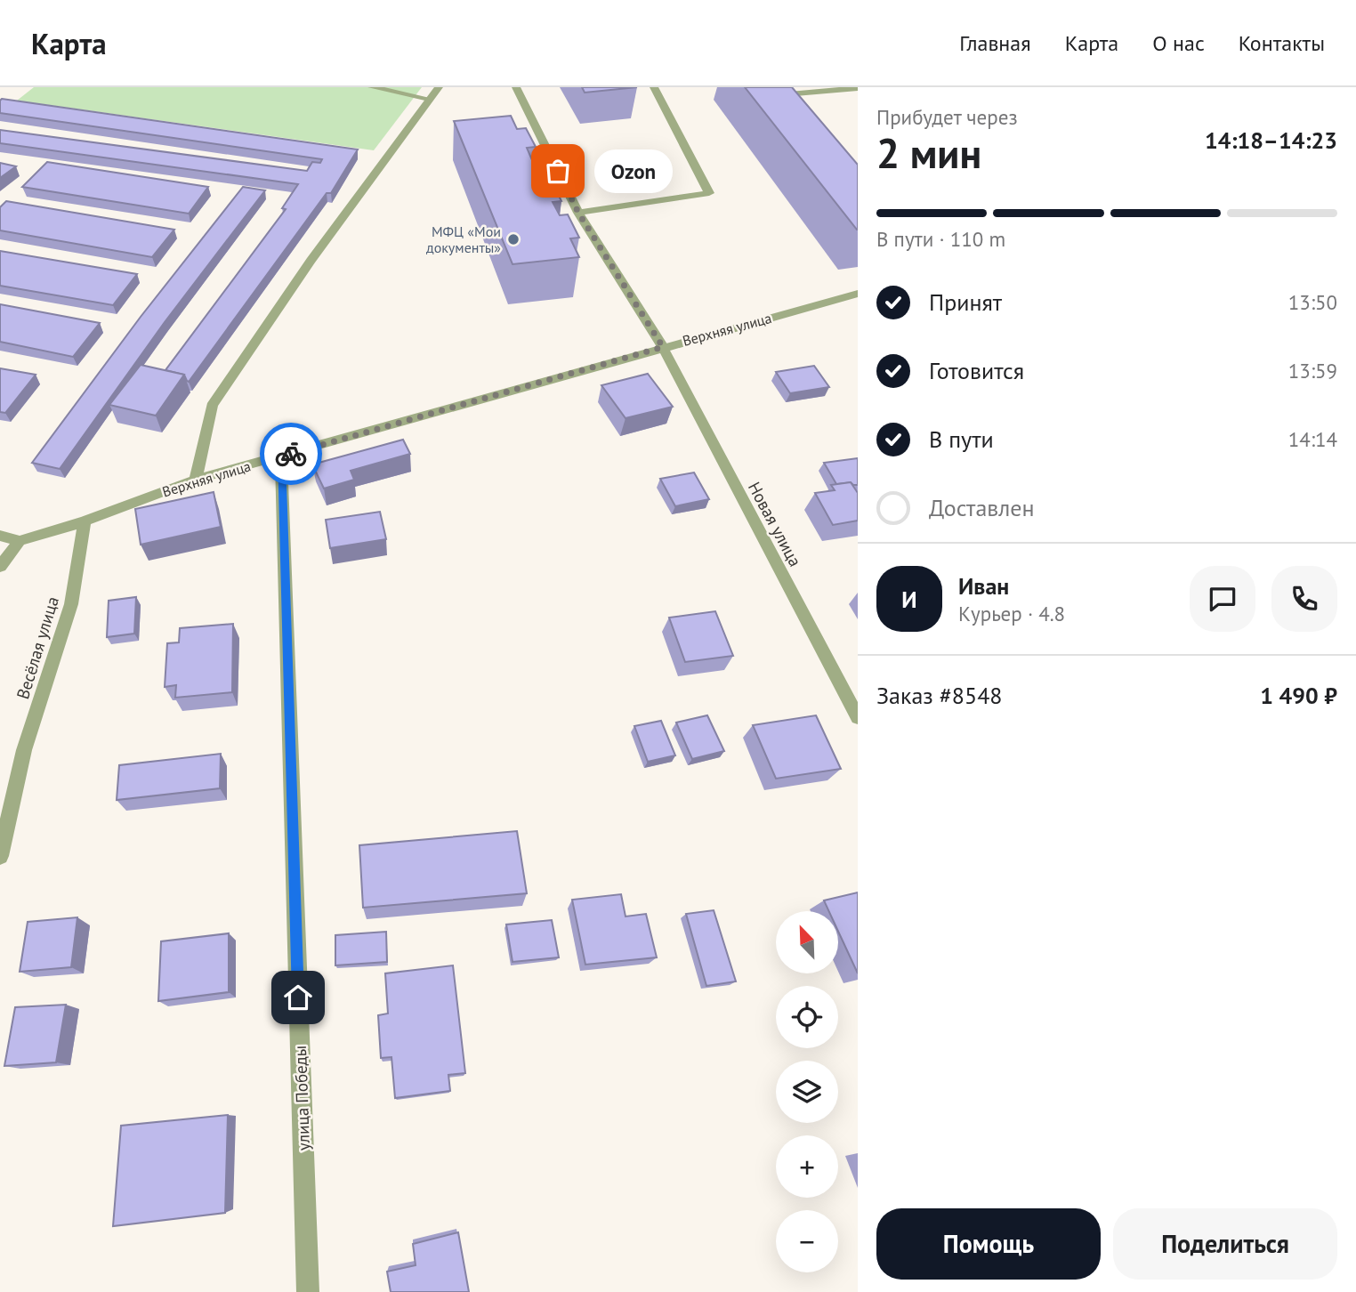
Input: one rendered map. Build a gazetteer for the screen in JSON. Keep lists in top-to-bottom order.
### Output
{
  "streets": {
    "street": [
      "Верхняя улица",
      "Новая улица",
      "Весёлая улица",
      "улица Победы"
    ]
  },
  "crossings": [
    ["Верхняя улица", "Новая улица"],
    ["Верхняя улица", "Весёлая улица"],
    ["Верхняя улица", "улица Победы"]
  ],
  "places": ["Ozon", "МФЦ «Мои документы»"],
  "north": "top left",
  "page": {
    "header": "Карта",
    "nav": [
      "Главная",
      "Карта",
      "О нас",
      "Контакты"
    ],
    "heading": ["2 мин", "Прибудет через", "14:18–14:23"],
    "panel": [
      "Иван",
      "Курьер · 4.8",
      "Заказ #8548",
      "1 490 ₽"
    ],
    "bubble": "Ozon",
    "bar": "В пути · 110 m",
    "list": [
      ["Принят", "13:50"],
      ["Готовится", "13:59"],
      ["В пути", "14:14"],
      "Доставлен"
    ],
    "round": "И",
    "map_buttons": ["+", "−"],
    "buttons": ["Помощь", "Поделиться"]
  }
}
